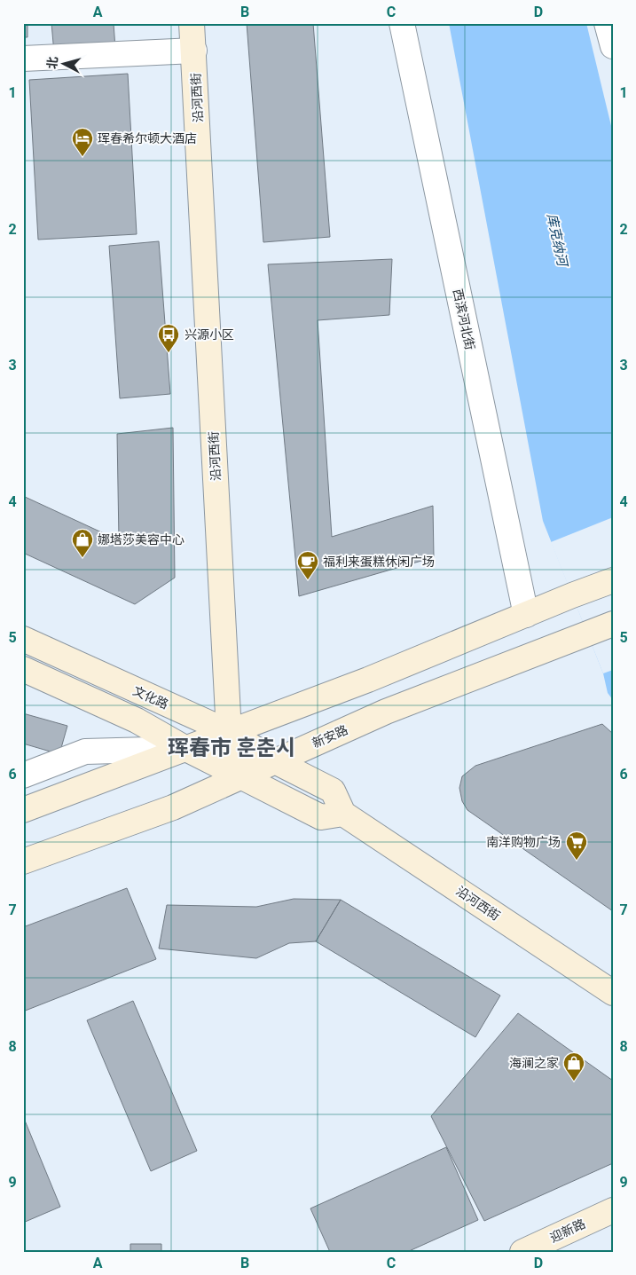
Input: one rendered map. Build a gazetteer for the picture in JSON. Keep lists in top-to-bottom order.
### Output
{
  "streets": {
    "main road": [
      "沿河西街",
      "文化路",
      "新安路",
      "迎新路"
    ],
    "street": ["西滨河北街"]
  },
  "crossings": [
    ["沿河西街", "文化路"],
    ["沿河西街", "新安路"],
    ["文化路", "新安路"]
  ],
  "districts": ["珲春市 훈춘시"],
  "water": ["库克纳河"],
  "places": {
    "hotel": ["珲春希尔顿大酒店"],
    "bus stop": ["兴源小区"],
    "shop": ["娜塔莎美容中心", "海澜之家"],
    "cafe": ["福利来蛋糕休闲广场"],
    "supermarket": ["南洋购物广场"]
  },
  "north": "left",
  "grid": {
    "columns": [
      "A",
      "B",
      "C",
      "D"
    ],
    "rows": [
      "1",
      "2",
      "3",
      "4",
      "5",
      "6",
      "7",
      "8",
      "9"
    ]
  }
}
